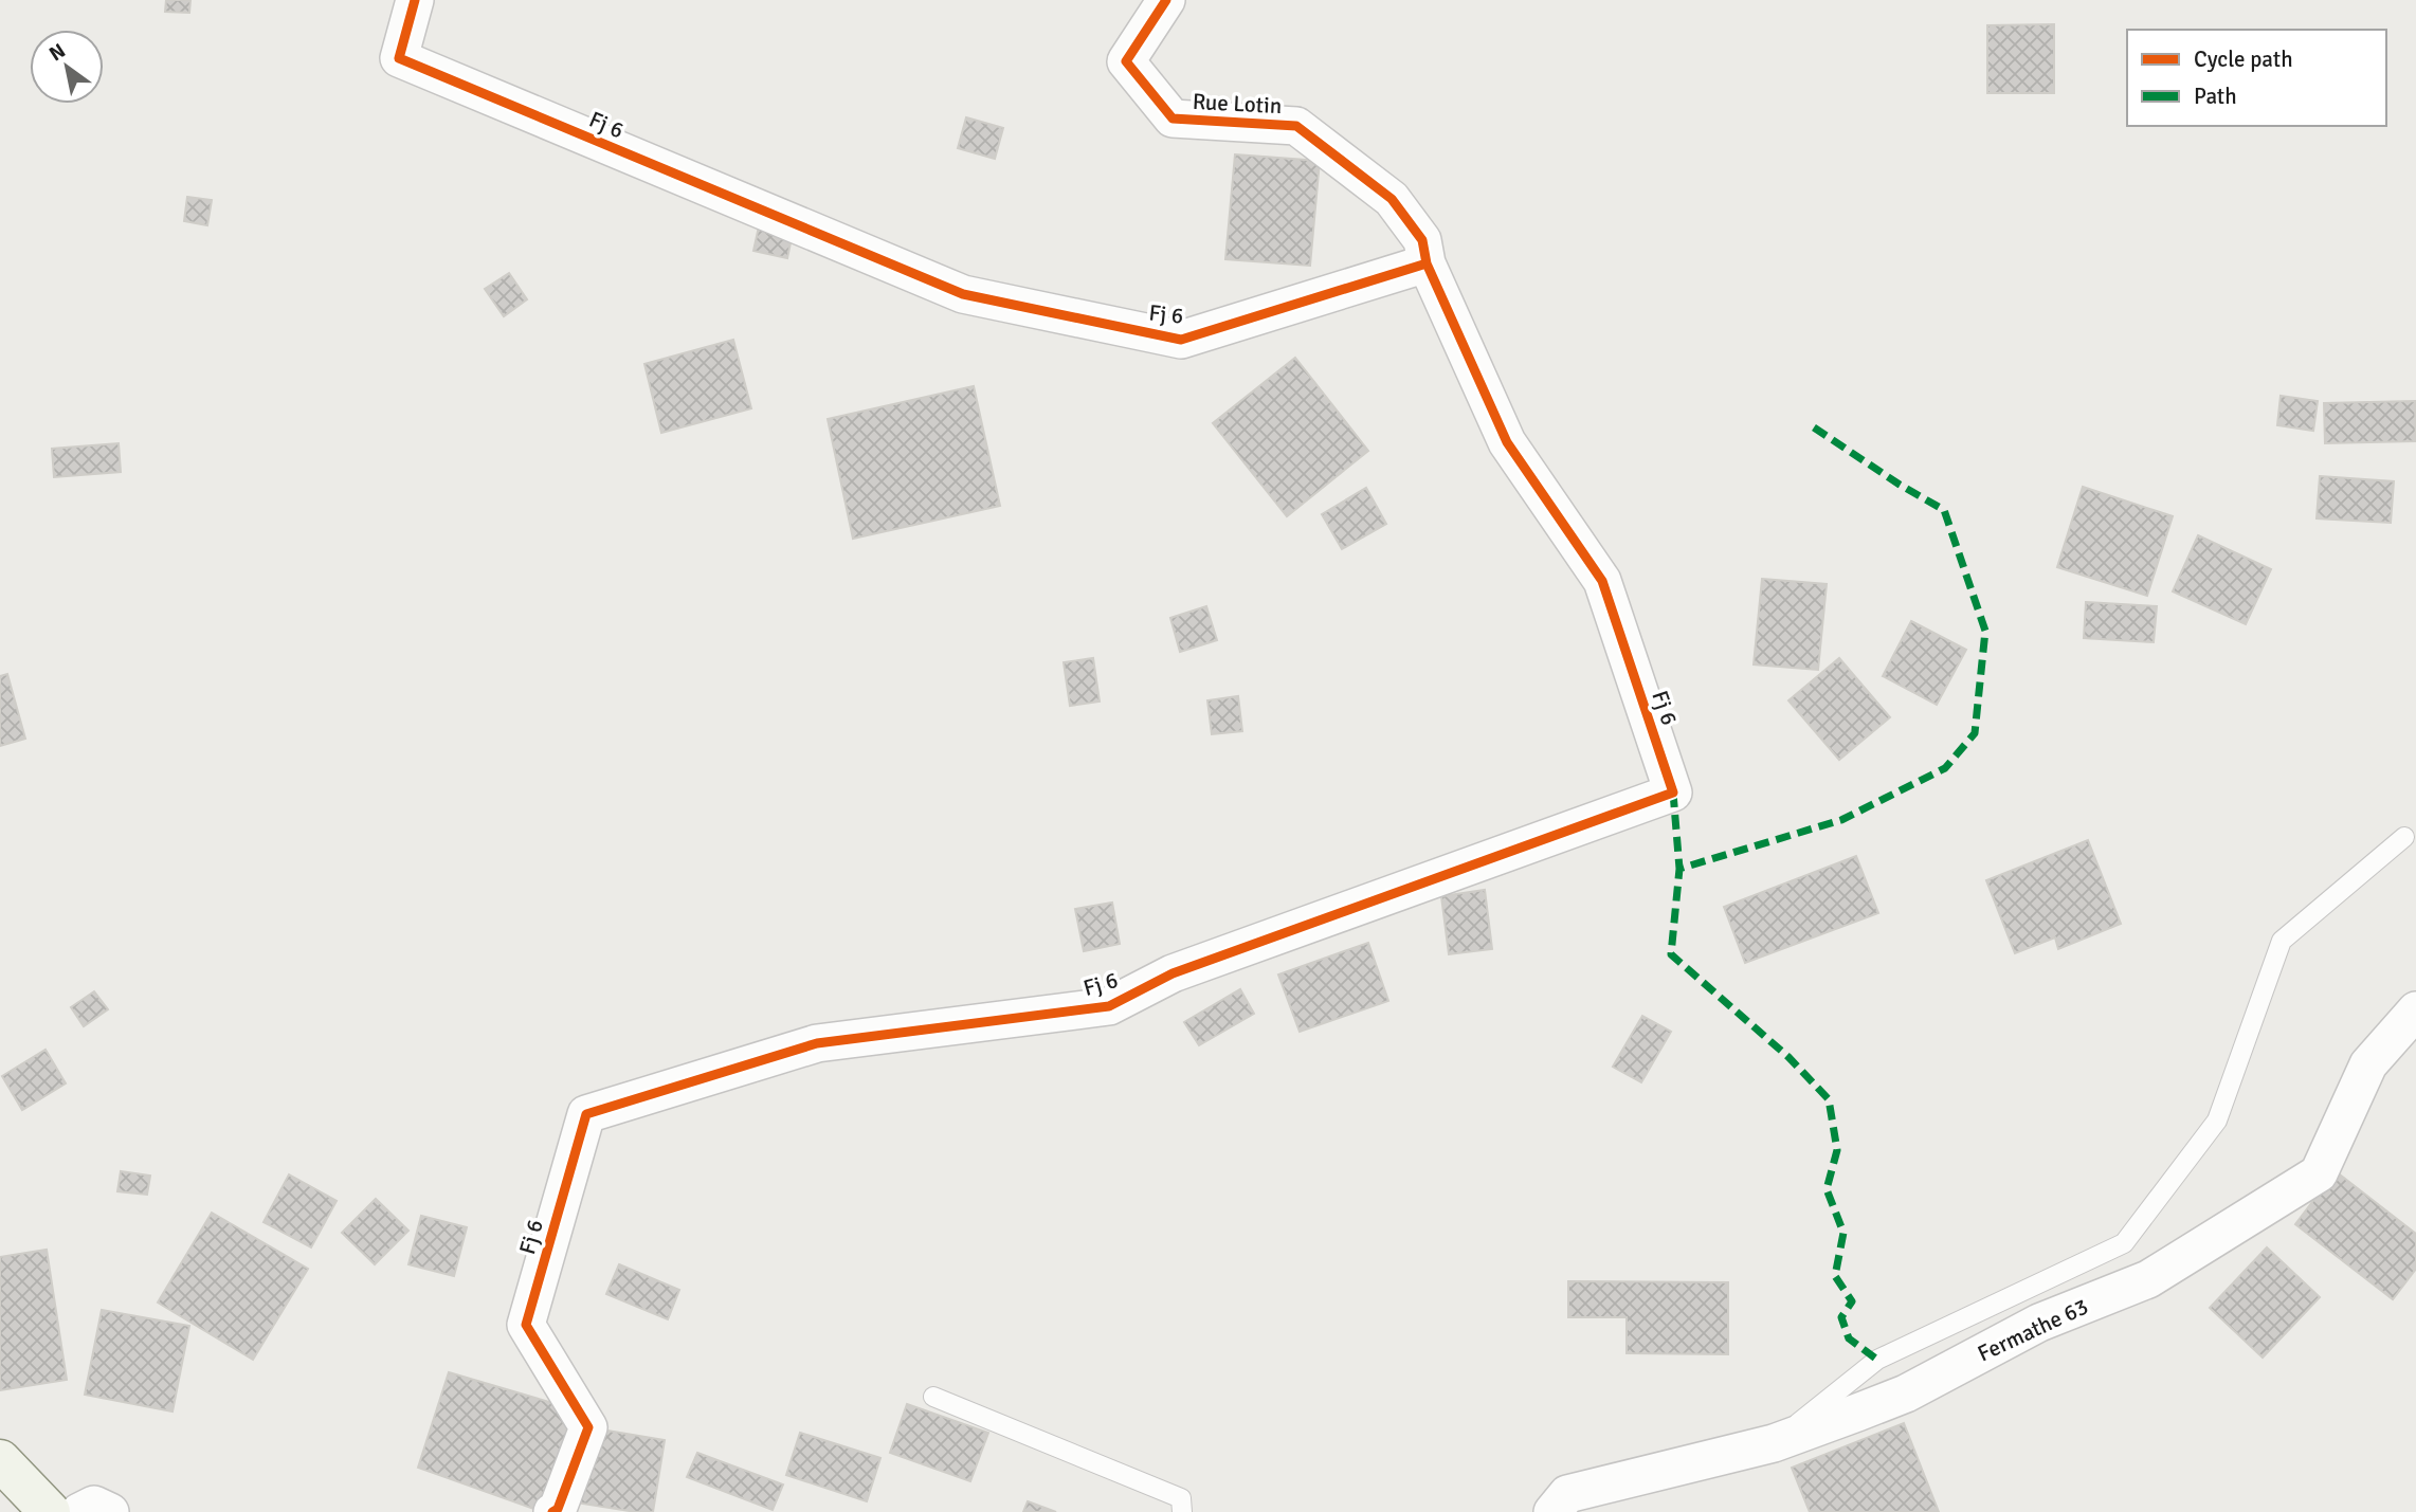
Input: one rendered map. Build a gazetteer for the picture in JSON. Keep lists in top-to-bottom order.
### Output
{
  "streets": {
    "street": ["Rue Lotin", "Fj 6", "Fermathe 63"]
  },
  "crossings": [
    ["Rue Lotin", "Fj 6"]
  ],
  "legend": ["Cycle path", "Path"],
  "north": "top left"
}
